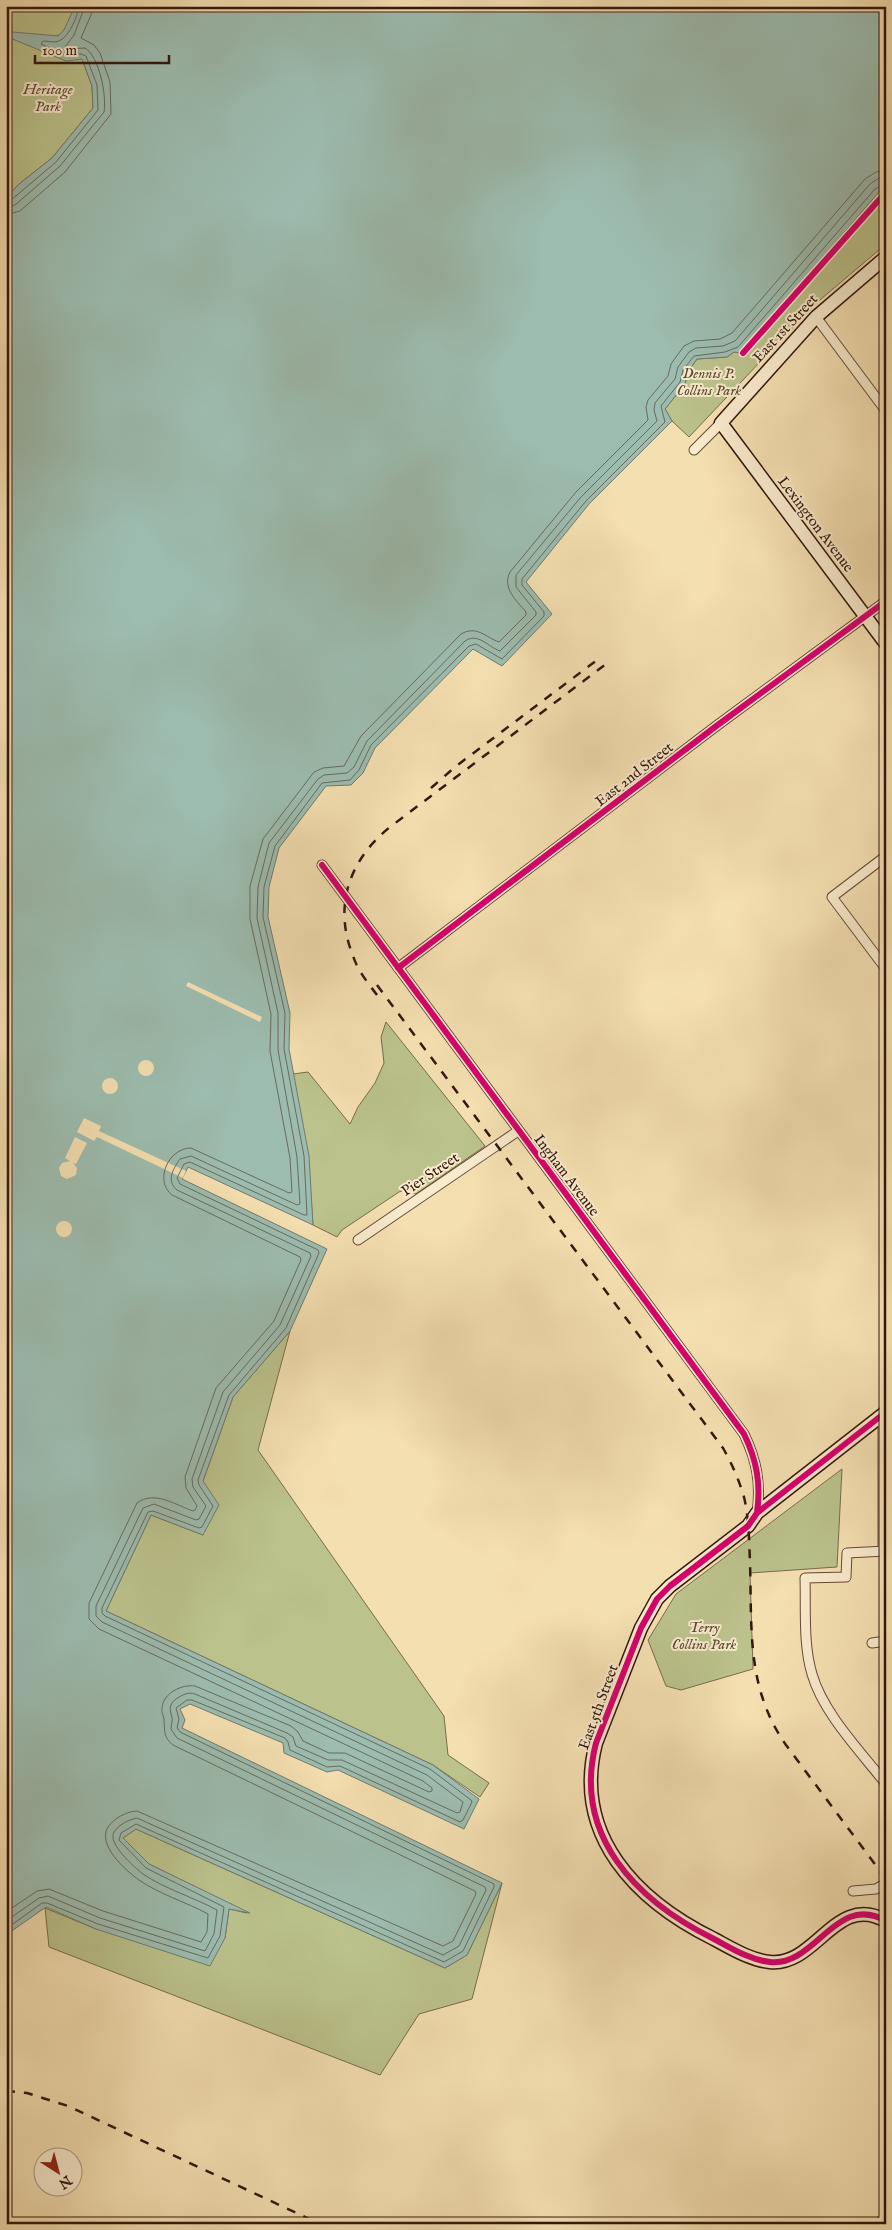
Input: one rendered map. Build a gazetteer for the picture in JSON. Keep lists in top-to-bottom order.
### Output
{
  "streets": {
    "street": [
      "East 1st Street",
      "Lexington Avenue",
      "East 2nd Street",
      "Pier Street",
      "Ingham Avenue",
      "East 5th Street"
    ]
  },
  "crossings": [
    ["East 1st Street", "Lexington Avenue"],
    ["Lexington Avenue", "East 2nd Street"],
    ["East 2nd Street", "Ingham Avenue"],
    ["Pier Street", "Ingham Avenue"],
    ["Ingham Avenue", "East 5th Street"]
  ],
  "parks": ["Heritage Park", "Dennis P. Collins Park", "Terry Collins Park"],
  "scale_bar": "100 m",
  "north": "bottom right"
}
